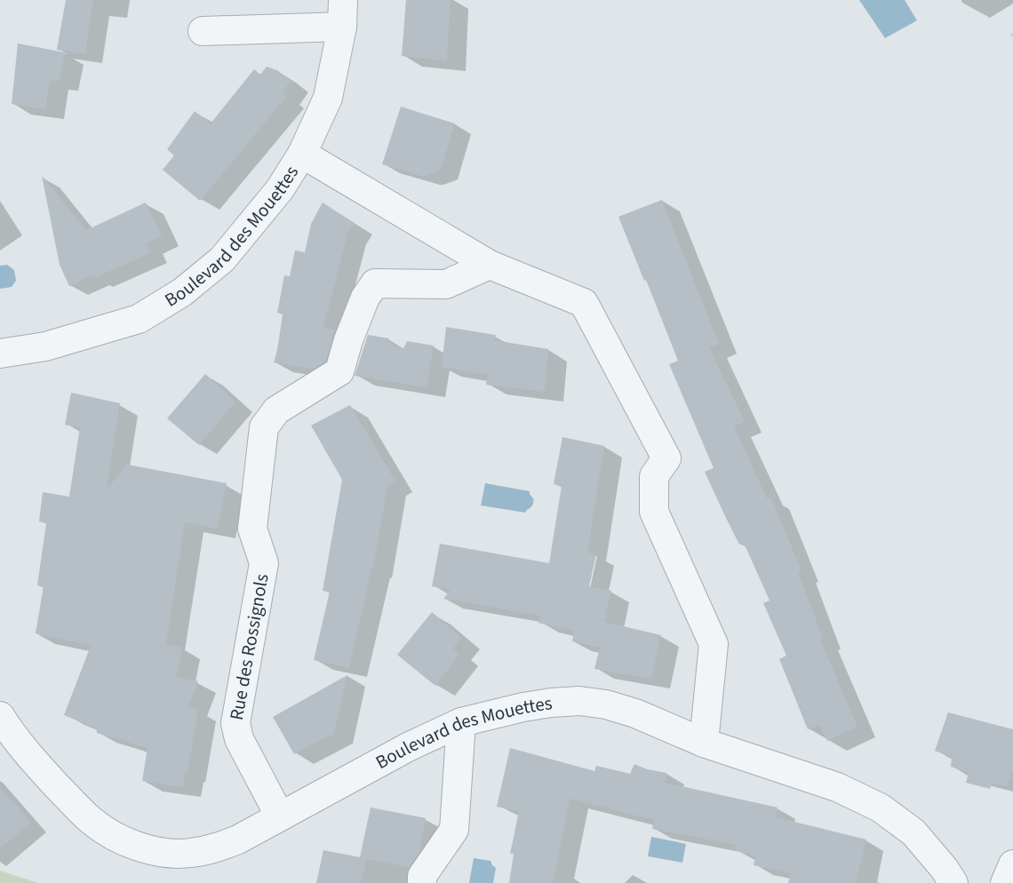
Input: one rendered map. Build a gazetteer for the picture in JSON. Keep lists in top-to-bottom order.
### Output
{
  "streets": {
    "street": ["Boulevard des Mouettes", "Rue des Rossignols"]
  },
  "crossings": [
    ["Boulevard des Mouettes", "Rue des Rossignols"]
  ]
}
